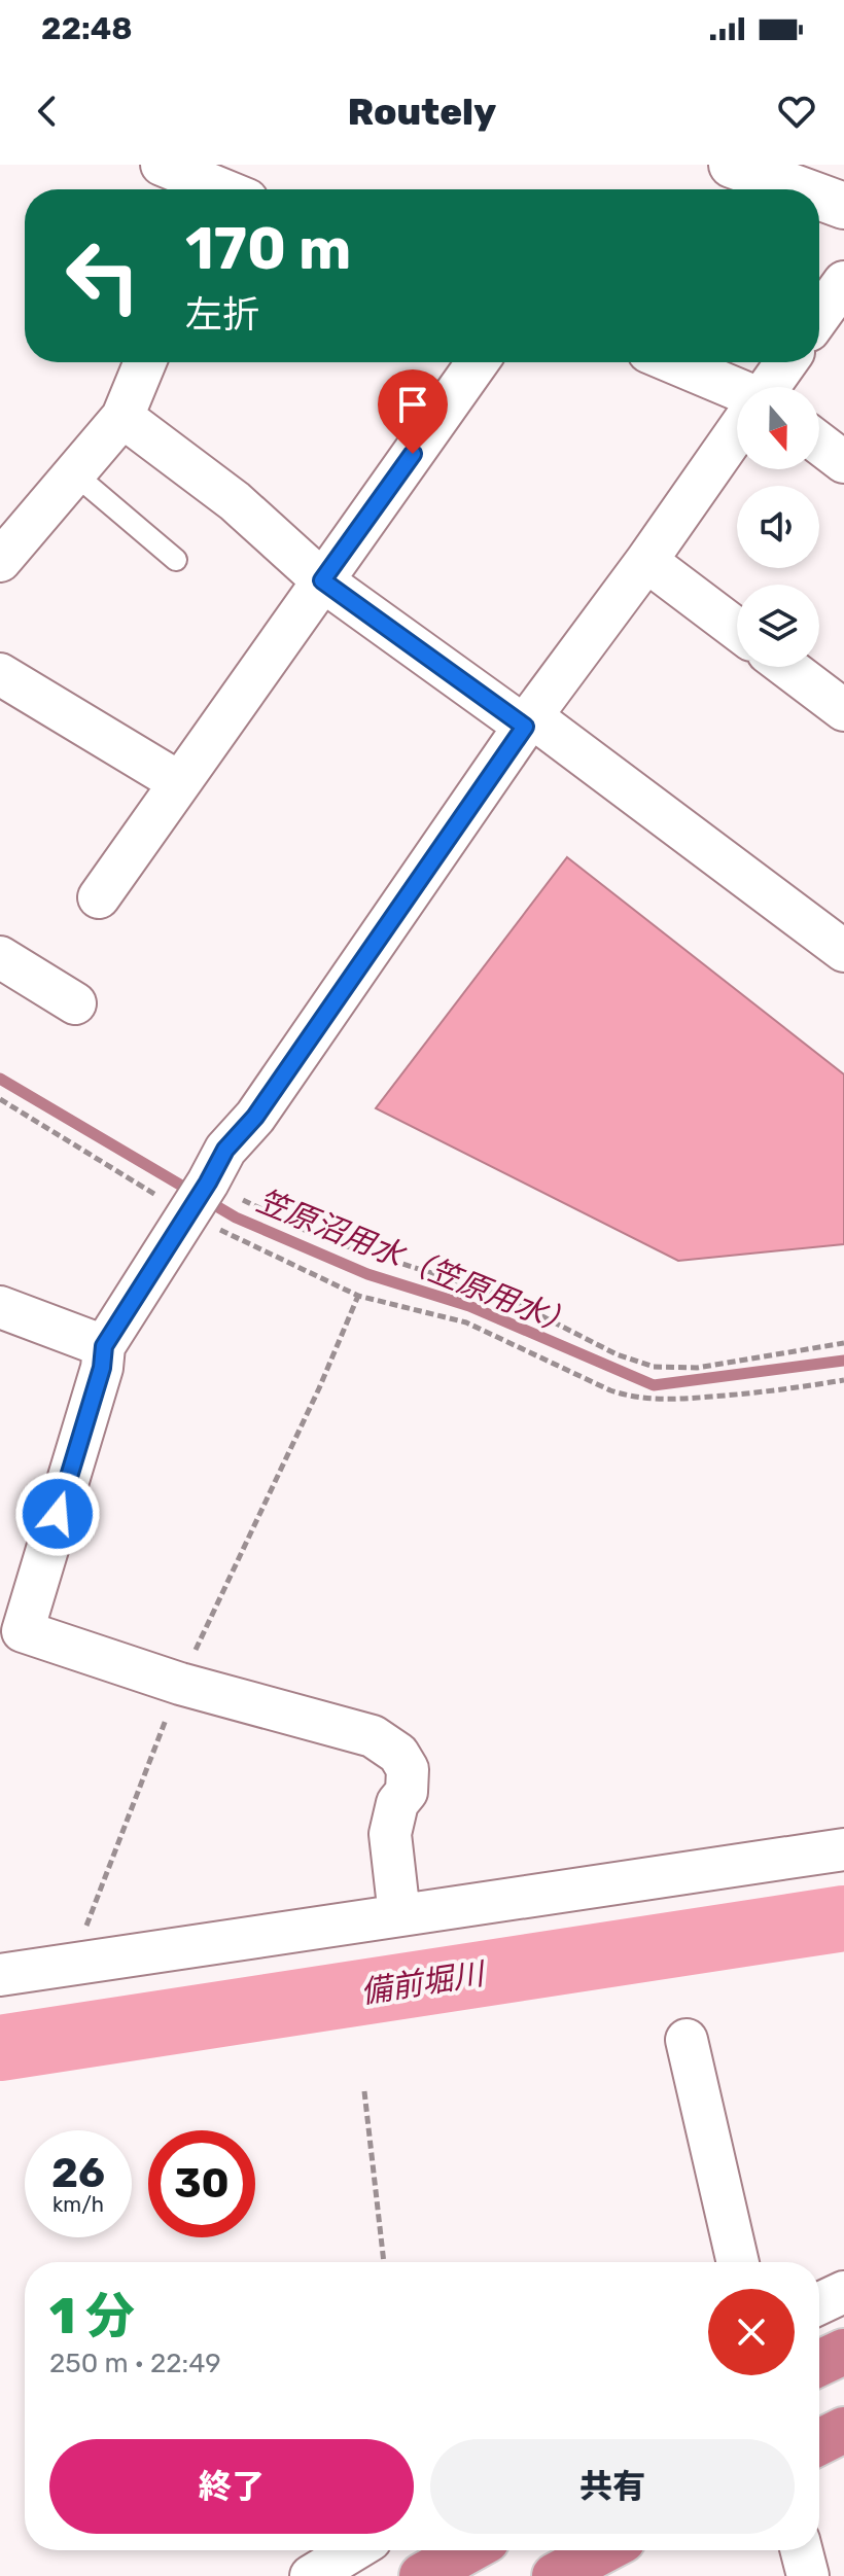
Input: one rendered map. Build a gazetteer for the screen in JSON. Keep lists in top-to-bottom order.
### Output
{
  "water": ["笠原沼用水（笠原用水）", "備前堀川"],
  "north": "bottom",
  "page": {
    "status": "22:48",
    "header": "Routely",
    "turn": ["170 m", "左折"],
    "speed": "26 km/h",
    "limit": "30",
    "heading": ["1 分", "250 m · 22:49"],
    "buttons": ["終了", "共有"]
  }
}
